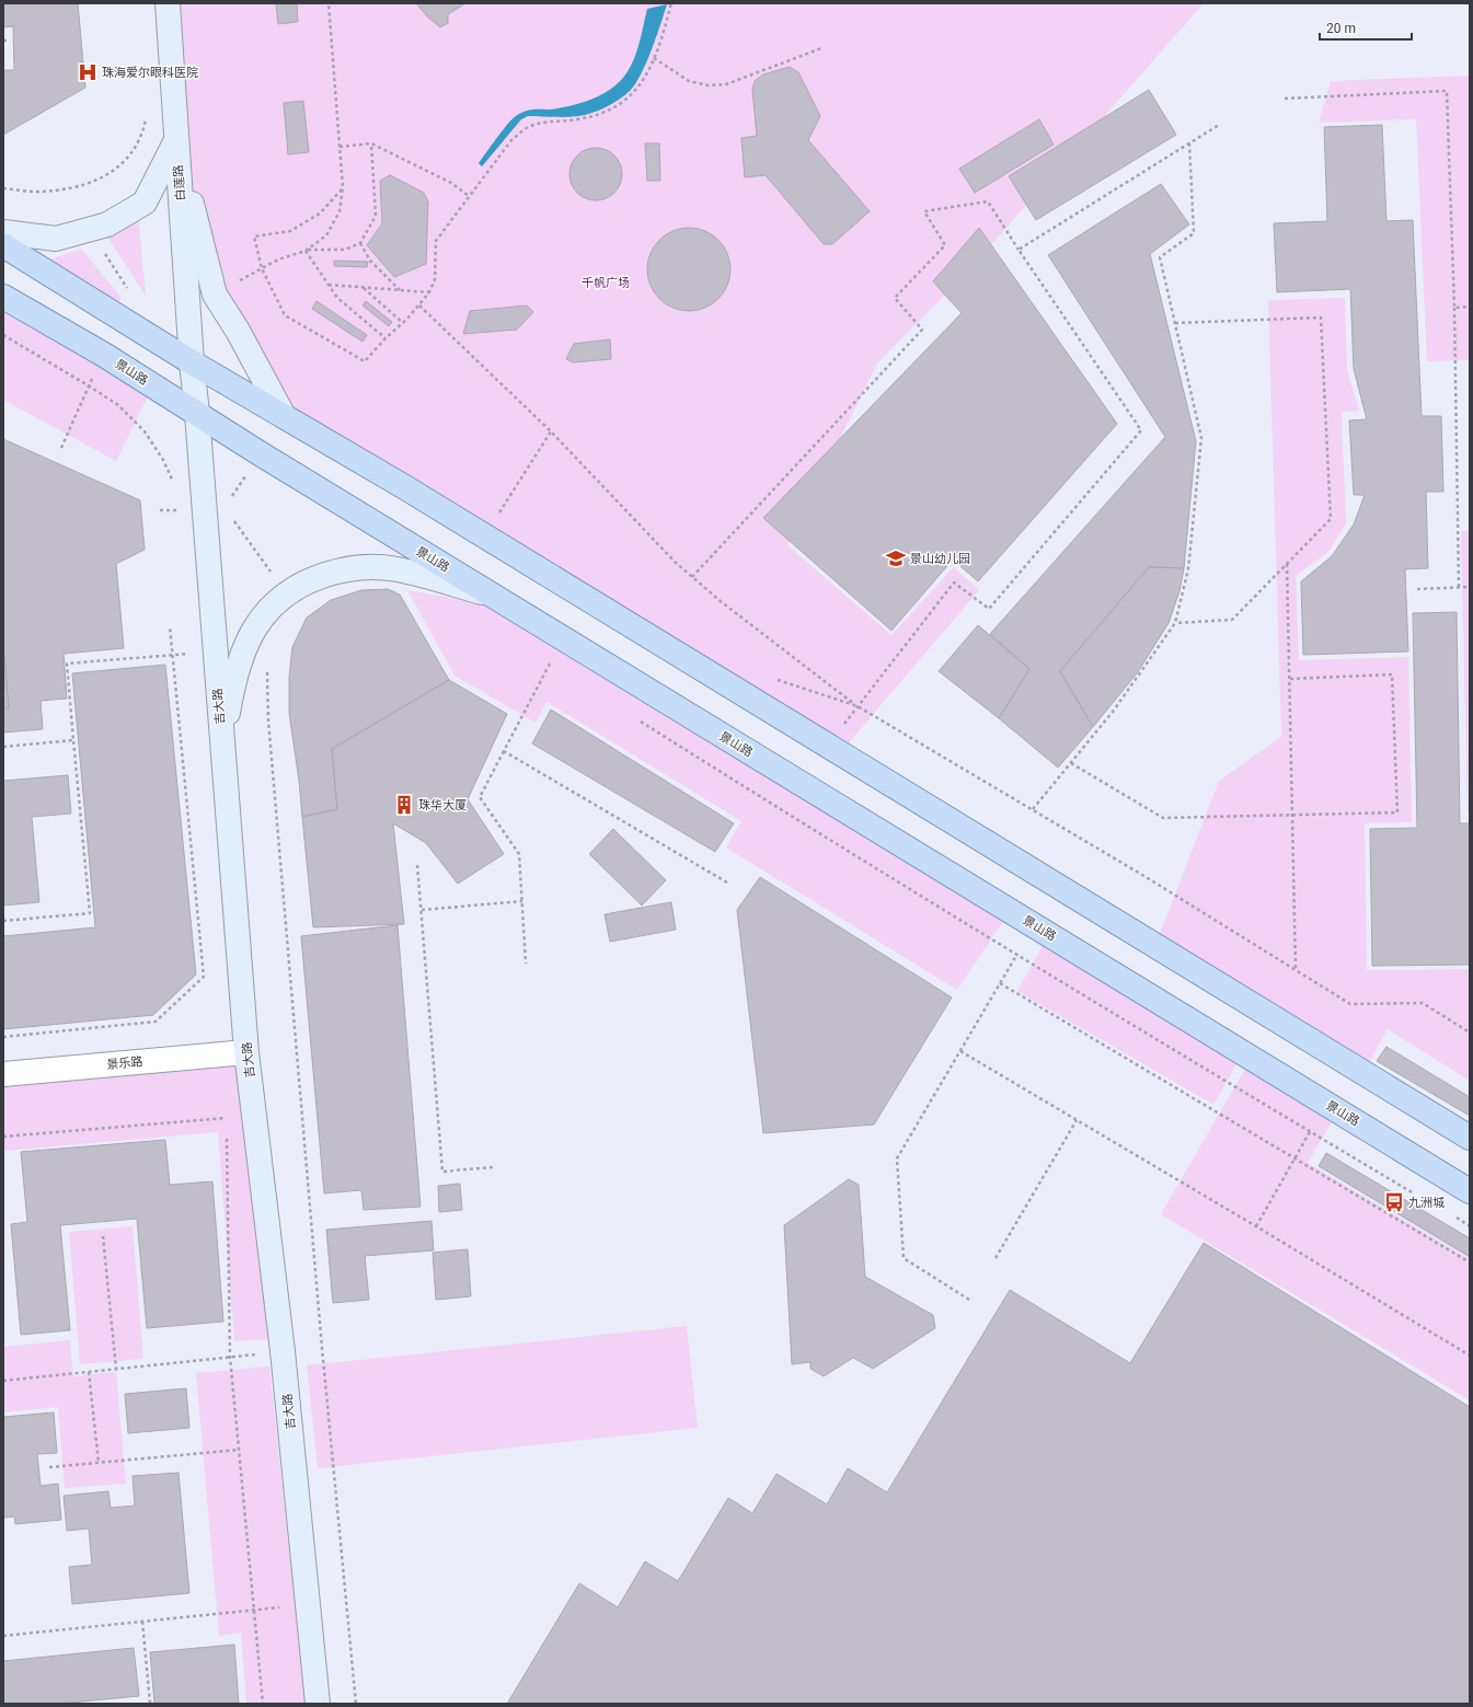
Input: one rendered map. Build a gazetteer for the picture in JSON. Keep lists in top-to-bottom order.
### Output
{
  "streets": {
    "main road": ["白莲路", "景山路", "吉大路"],
    "street": ["景乐路"]
  },
  "crossings": [
    ["白莲路", "景山路"],
    ["白莲路", "吉大路"],
    ["景山路", "吉大路"],
    ["吉大路", "景乐路"]
  ],
  "parks": ["千帆广场"],
  "places": {
    "hospital": ["珠海爱尔眼科医院"],
    "school or university": ["景山幼儿园"],
    "building": ["珠华大厦"],
    "bus stop": ["九洲城"]
  },
  "scale_bar": "20 m"
}
